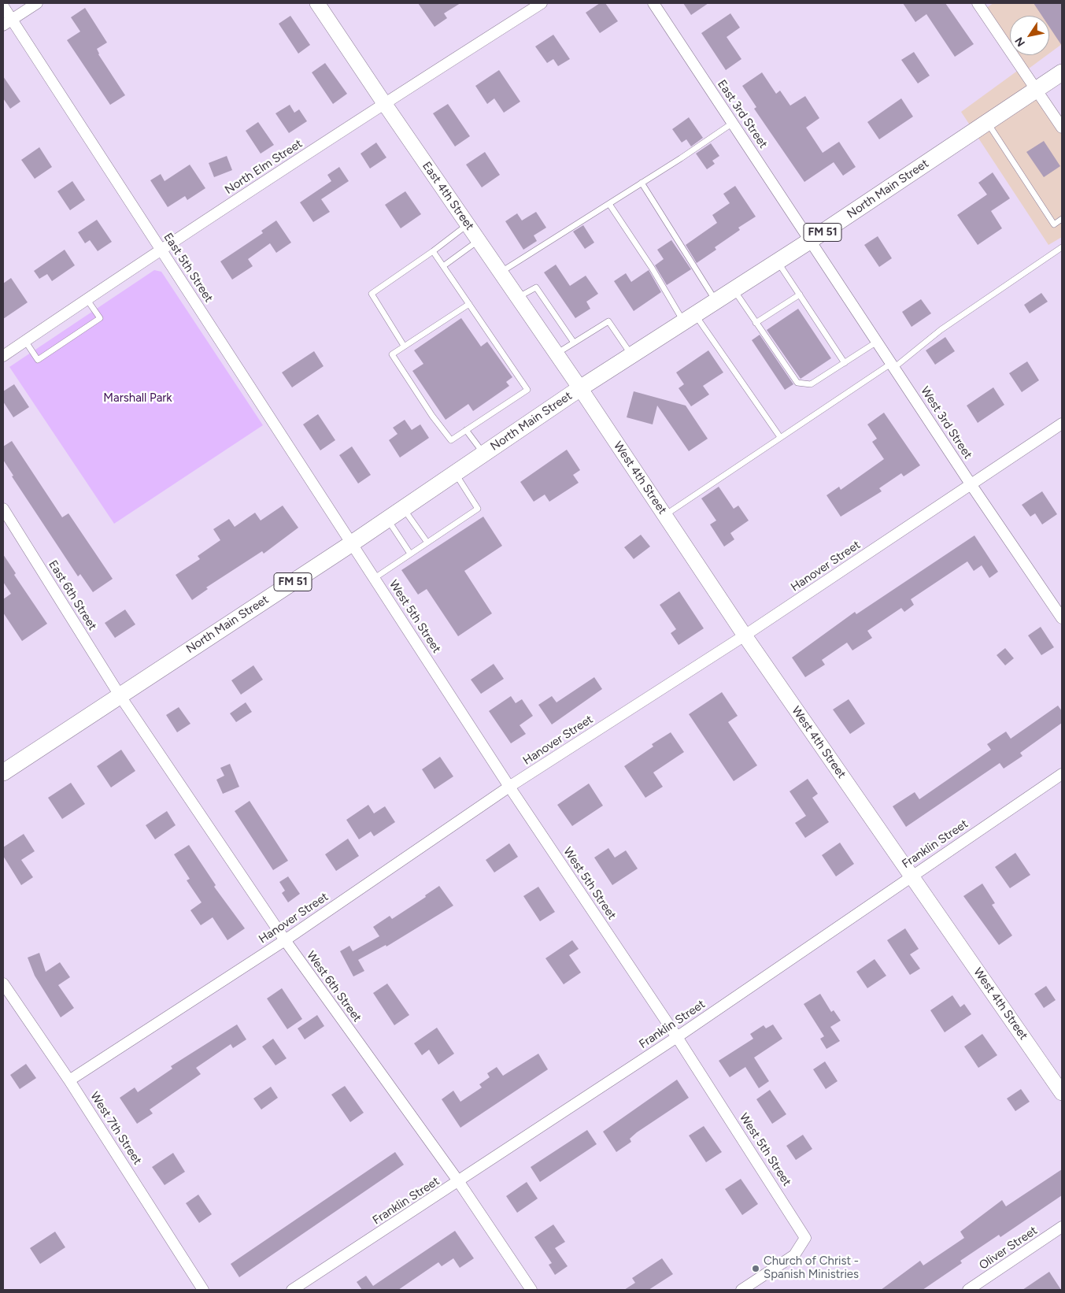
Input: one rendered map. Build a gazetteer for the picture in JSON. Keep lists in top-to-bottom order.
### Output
{
  "streets": {
    "main road": [
      "North Main Street",
      "East 4th Street",
      "FM 51",
      "West 4th Street"
    ],
    "street": [
      "East 3rd Street",
      "North Elm Street",
      "East 5th Street",
      "West 3rd Street",
      "Hanover Street",
      "East 6th Street",
      "West 5th Street",
      "Franklin Street",
      "West 6th Street",
      "West 7th Street",
      "Oliver Street"
    ]
  },
  "crossings": [
    ["East 3rd Street", "North Main Street"],
    ["East 3rd Street", "West 3rd Street"],
    ["North Elm Street", "East 4th Street"],
    ["North Elm Street", "East 5th Street"],
    ["North Main Street", "East 4th Street"],
    ["North Main Street", "East 5th Street"],
    ["North Main Street", "West 3rd Street"],
    ["North Main Street", "West 4th Street"],
    ["North Main Street", "East 6th Street"],
    ["North Main Street", "West 5th Street"],
    ["North Main Street", "West 6th Street"],
    ["East 4th Street", "West 4th Street"],
    ["East 5th Street", "West 5th Street"],
    ["West 3rd Street", "Hanover Street"],
    ["West 4th Street", "Hanover Street"],
    ["West 4th Street", "Franklin Street"],
    ["Hanover Street", "West 5th Street"],
    ["Hanover Street", "West 6th Street"],
    ["Hanover Street", "West 7th Street"],
    ["East 6th Street", "West 6th Street"],
    ["West 5th Street", "Franklin Street"],
    ["Franklin Street", "West 6th Street"]
  ],
  "parks": ["Marshall Park"],
  "places": ["Church of Christ - Spanish Ministries"],
  "north": "bottom left"
}
